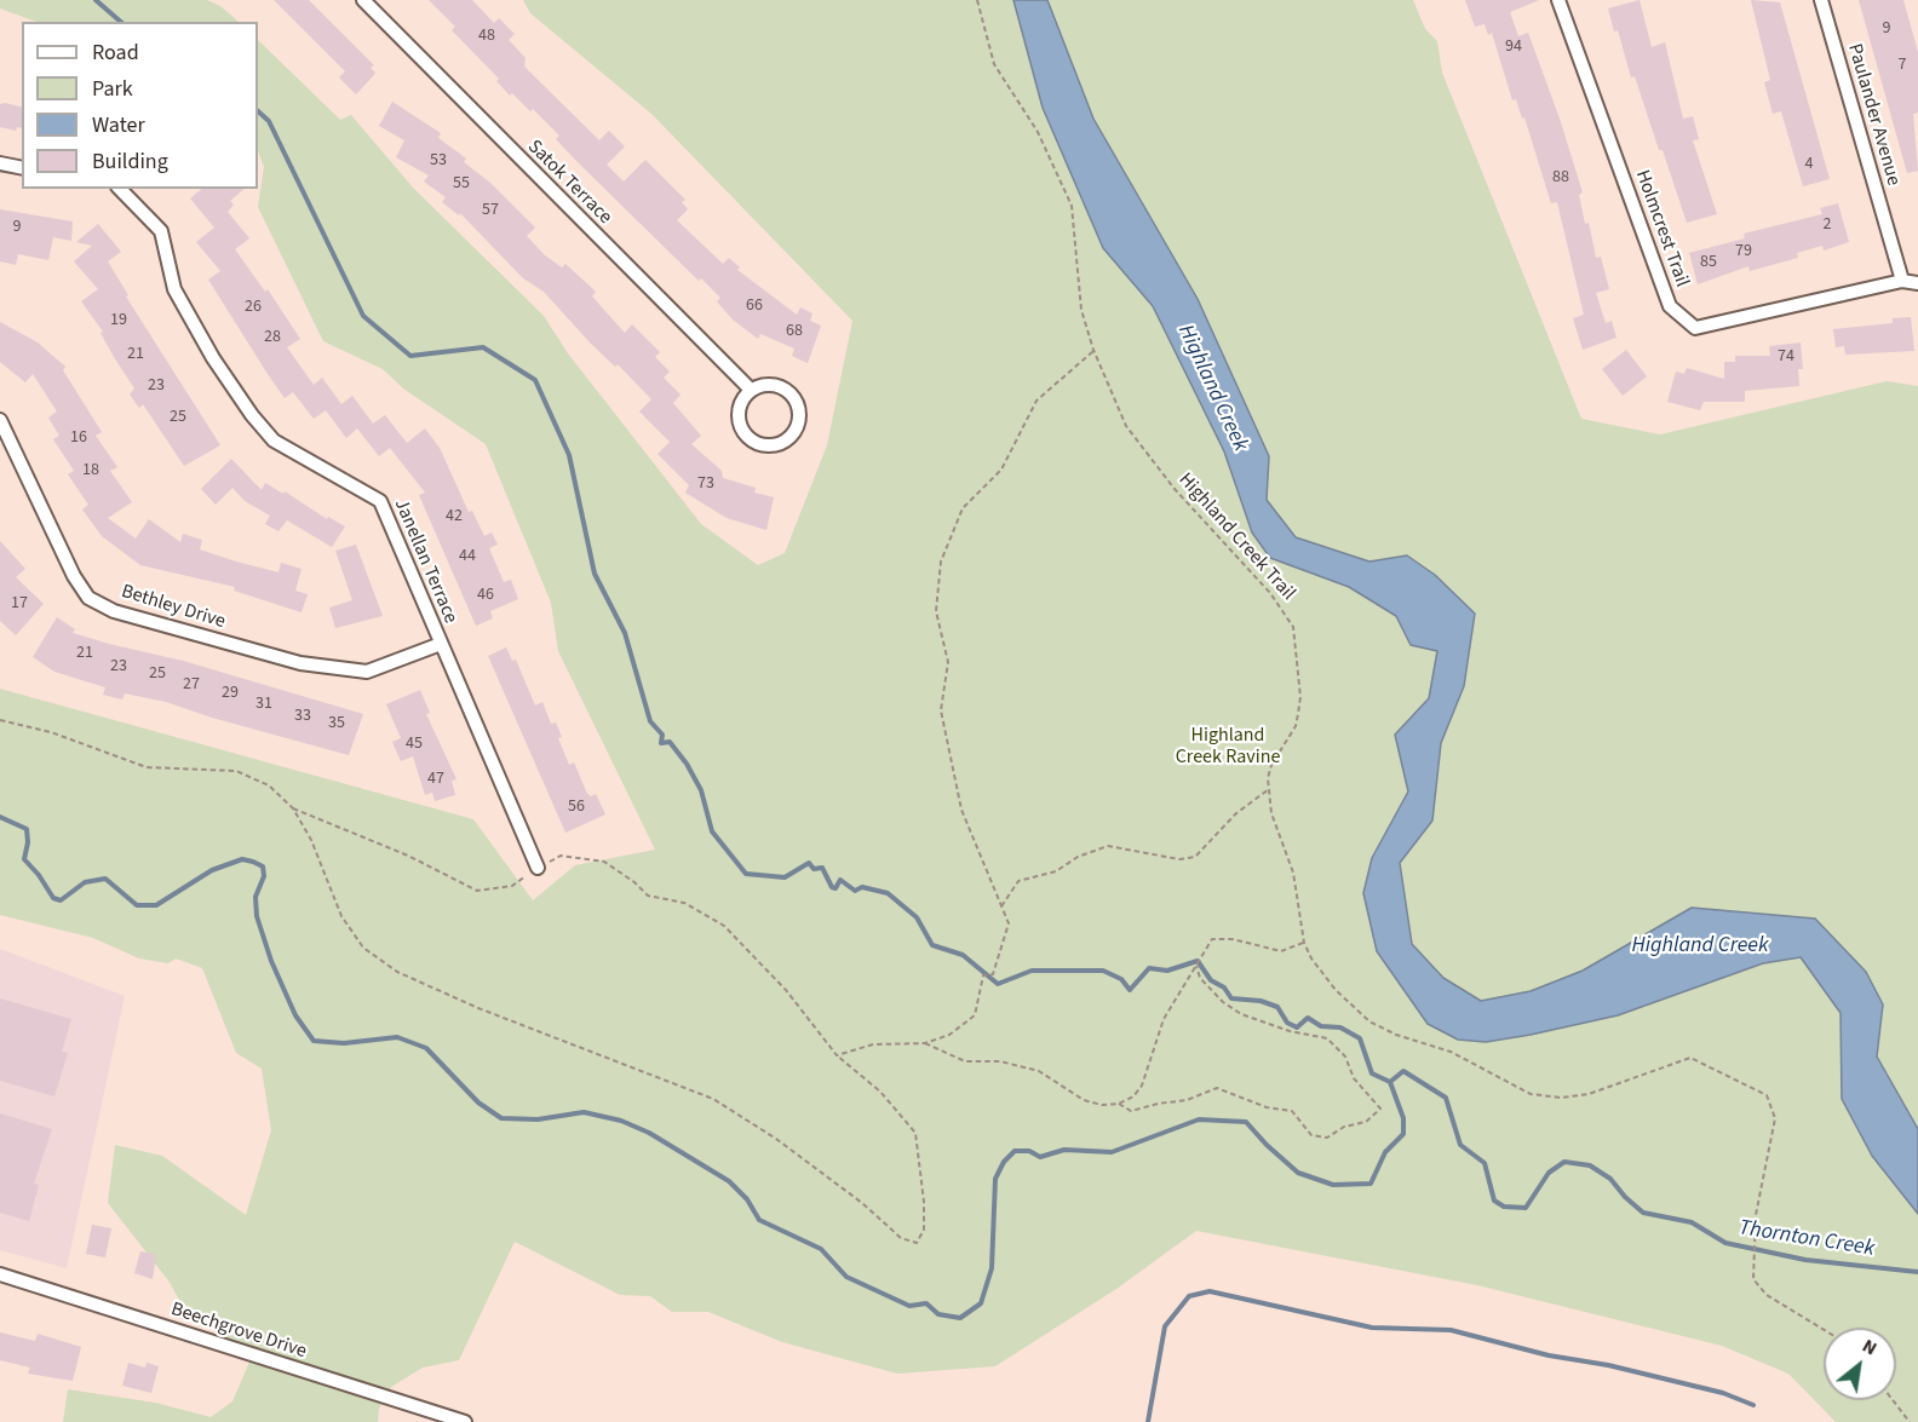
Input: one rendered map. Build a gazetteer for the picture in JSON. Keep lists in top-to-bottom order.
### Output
{
  "streets": {
    "street": [
      "Paulander Avenue",
      "Satok Terrace",
      "Holmcrest Trail",
      "Janellan Terrace",
      "Bethley Drive",
      "Beechgrove Drive"
    ],
    "path": ["Highland Creek Trail"]
  },
  "crossings": [
    ["Paulander Avenue", "Holmcrest Trail"],
    ["Janellan Terrace", "Bethley Drive"]
  ],
  "water": ["Highland Creek", "Thornton Creek"],
  "parks": ["Highland Creek Ravine"],
  "house_numbers": [
    "9",
    "48",
    "94",
    "7",
    "53",
    "4",
    "88",
    "55",
    "57",
    "2",
    "9",
    "79",
    "85",
    "66",
    "26",
    "19",
    "68",
    "28",
    "21",
    "74",
    "23",
    "25",
    "16",
    "18",
    "73",
    "42",
    "44",
    "46",
    "17",
    "21",
    "23",
    "25",
    "27",
    "29",
    "31",
    "33",
    "35",
    "45",
    "47",
    "56"
  ],
  "legend": [
    "Road",
    "Park",
    "Water",
    "Building"
  ],
  "north": "top right"
}
